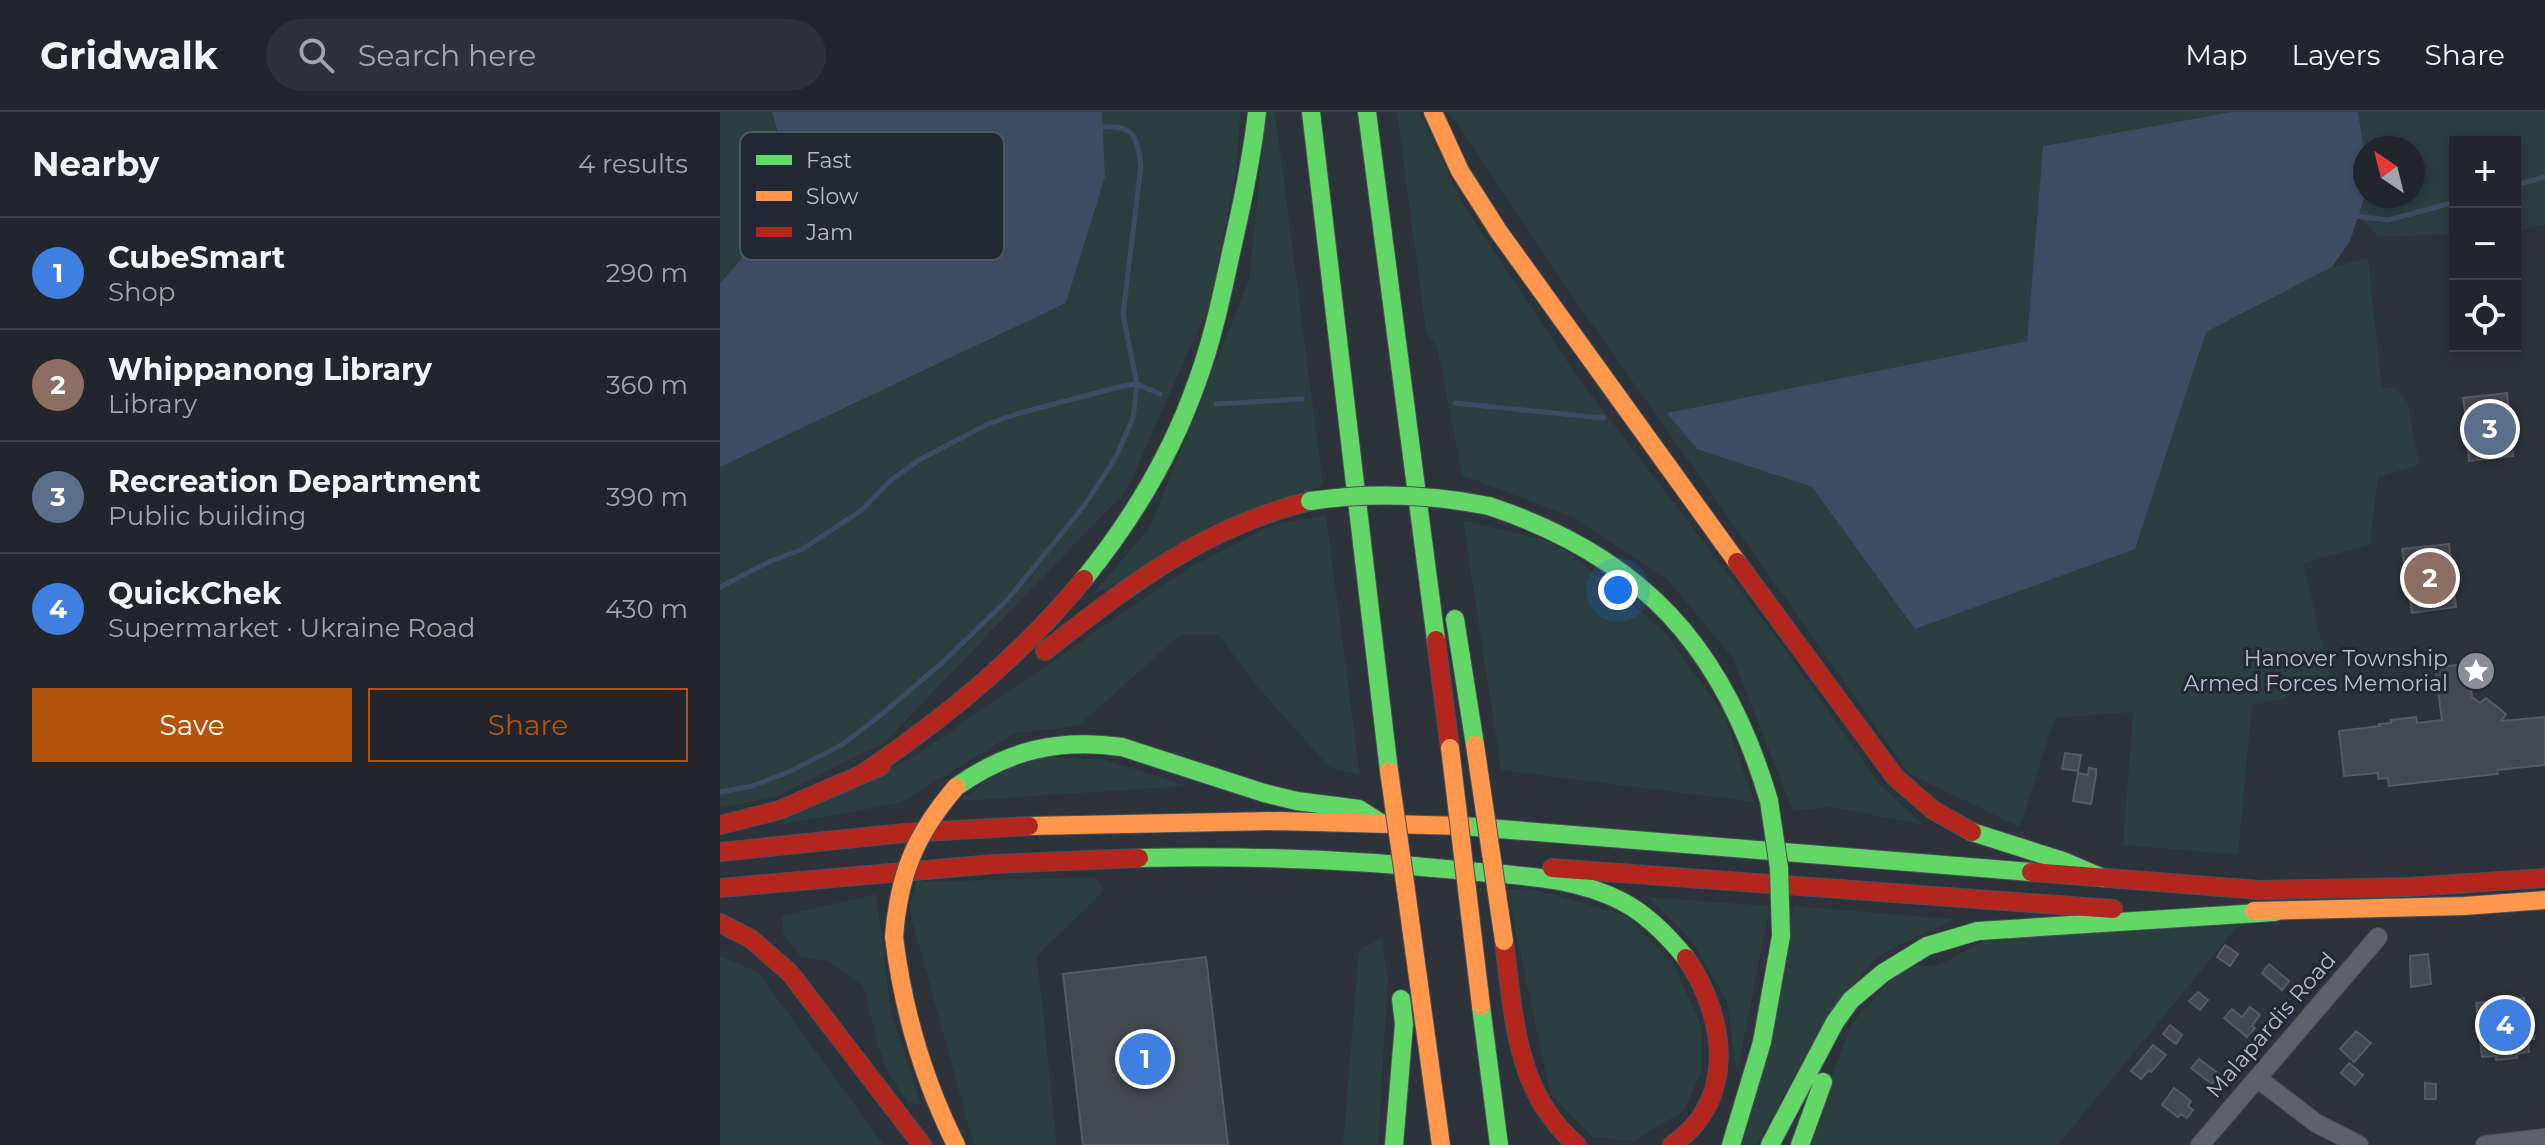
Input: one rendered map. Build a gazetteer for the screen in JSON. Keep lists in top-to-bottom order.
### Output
{
  "streets": {
    "street": ["Malapardis Road"]
  },
  "places": {
    "place": ["Hanover Township Armed Forces Memorial"]
  },
  "legend": ["Fast", "Slow", "Jam"],
  "north": "top left",
  "page": {
    "header": "Gridwalk",
    "search": "Search here",
    "nav": ["Map", "Layers", "Share"],
    "heading": ["Nearby", "4 results"],
    "map_buttons": ["+", "−"],
    "list": [
      {
        "mark": "1",
        "name": "CubeSmart",
        "note": "Shop",
        "value": "290 m"
      },
      {
        "mark": "2",
        "name": "Whippanong Library",
        "note": "Library",
        "value": "360 m"
      },
      {
        "mark": "3",
        "name": "Recreation Department",
        "note": "Public building",
        "value": "390 m"
      },
      {
        "mark": "4",
        "name": "QuickChek",
        "note": "Supermarket · Ukraine Road",
        "value": "430 m"
      }
    ],
    "pins": [
      "3",
      "2",
      "4",
      "1"
    ],
    "buttons": ["Save", "Share"]
  }
}
